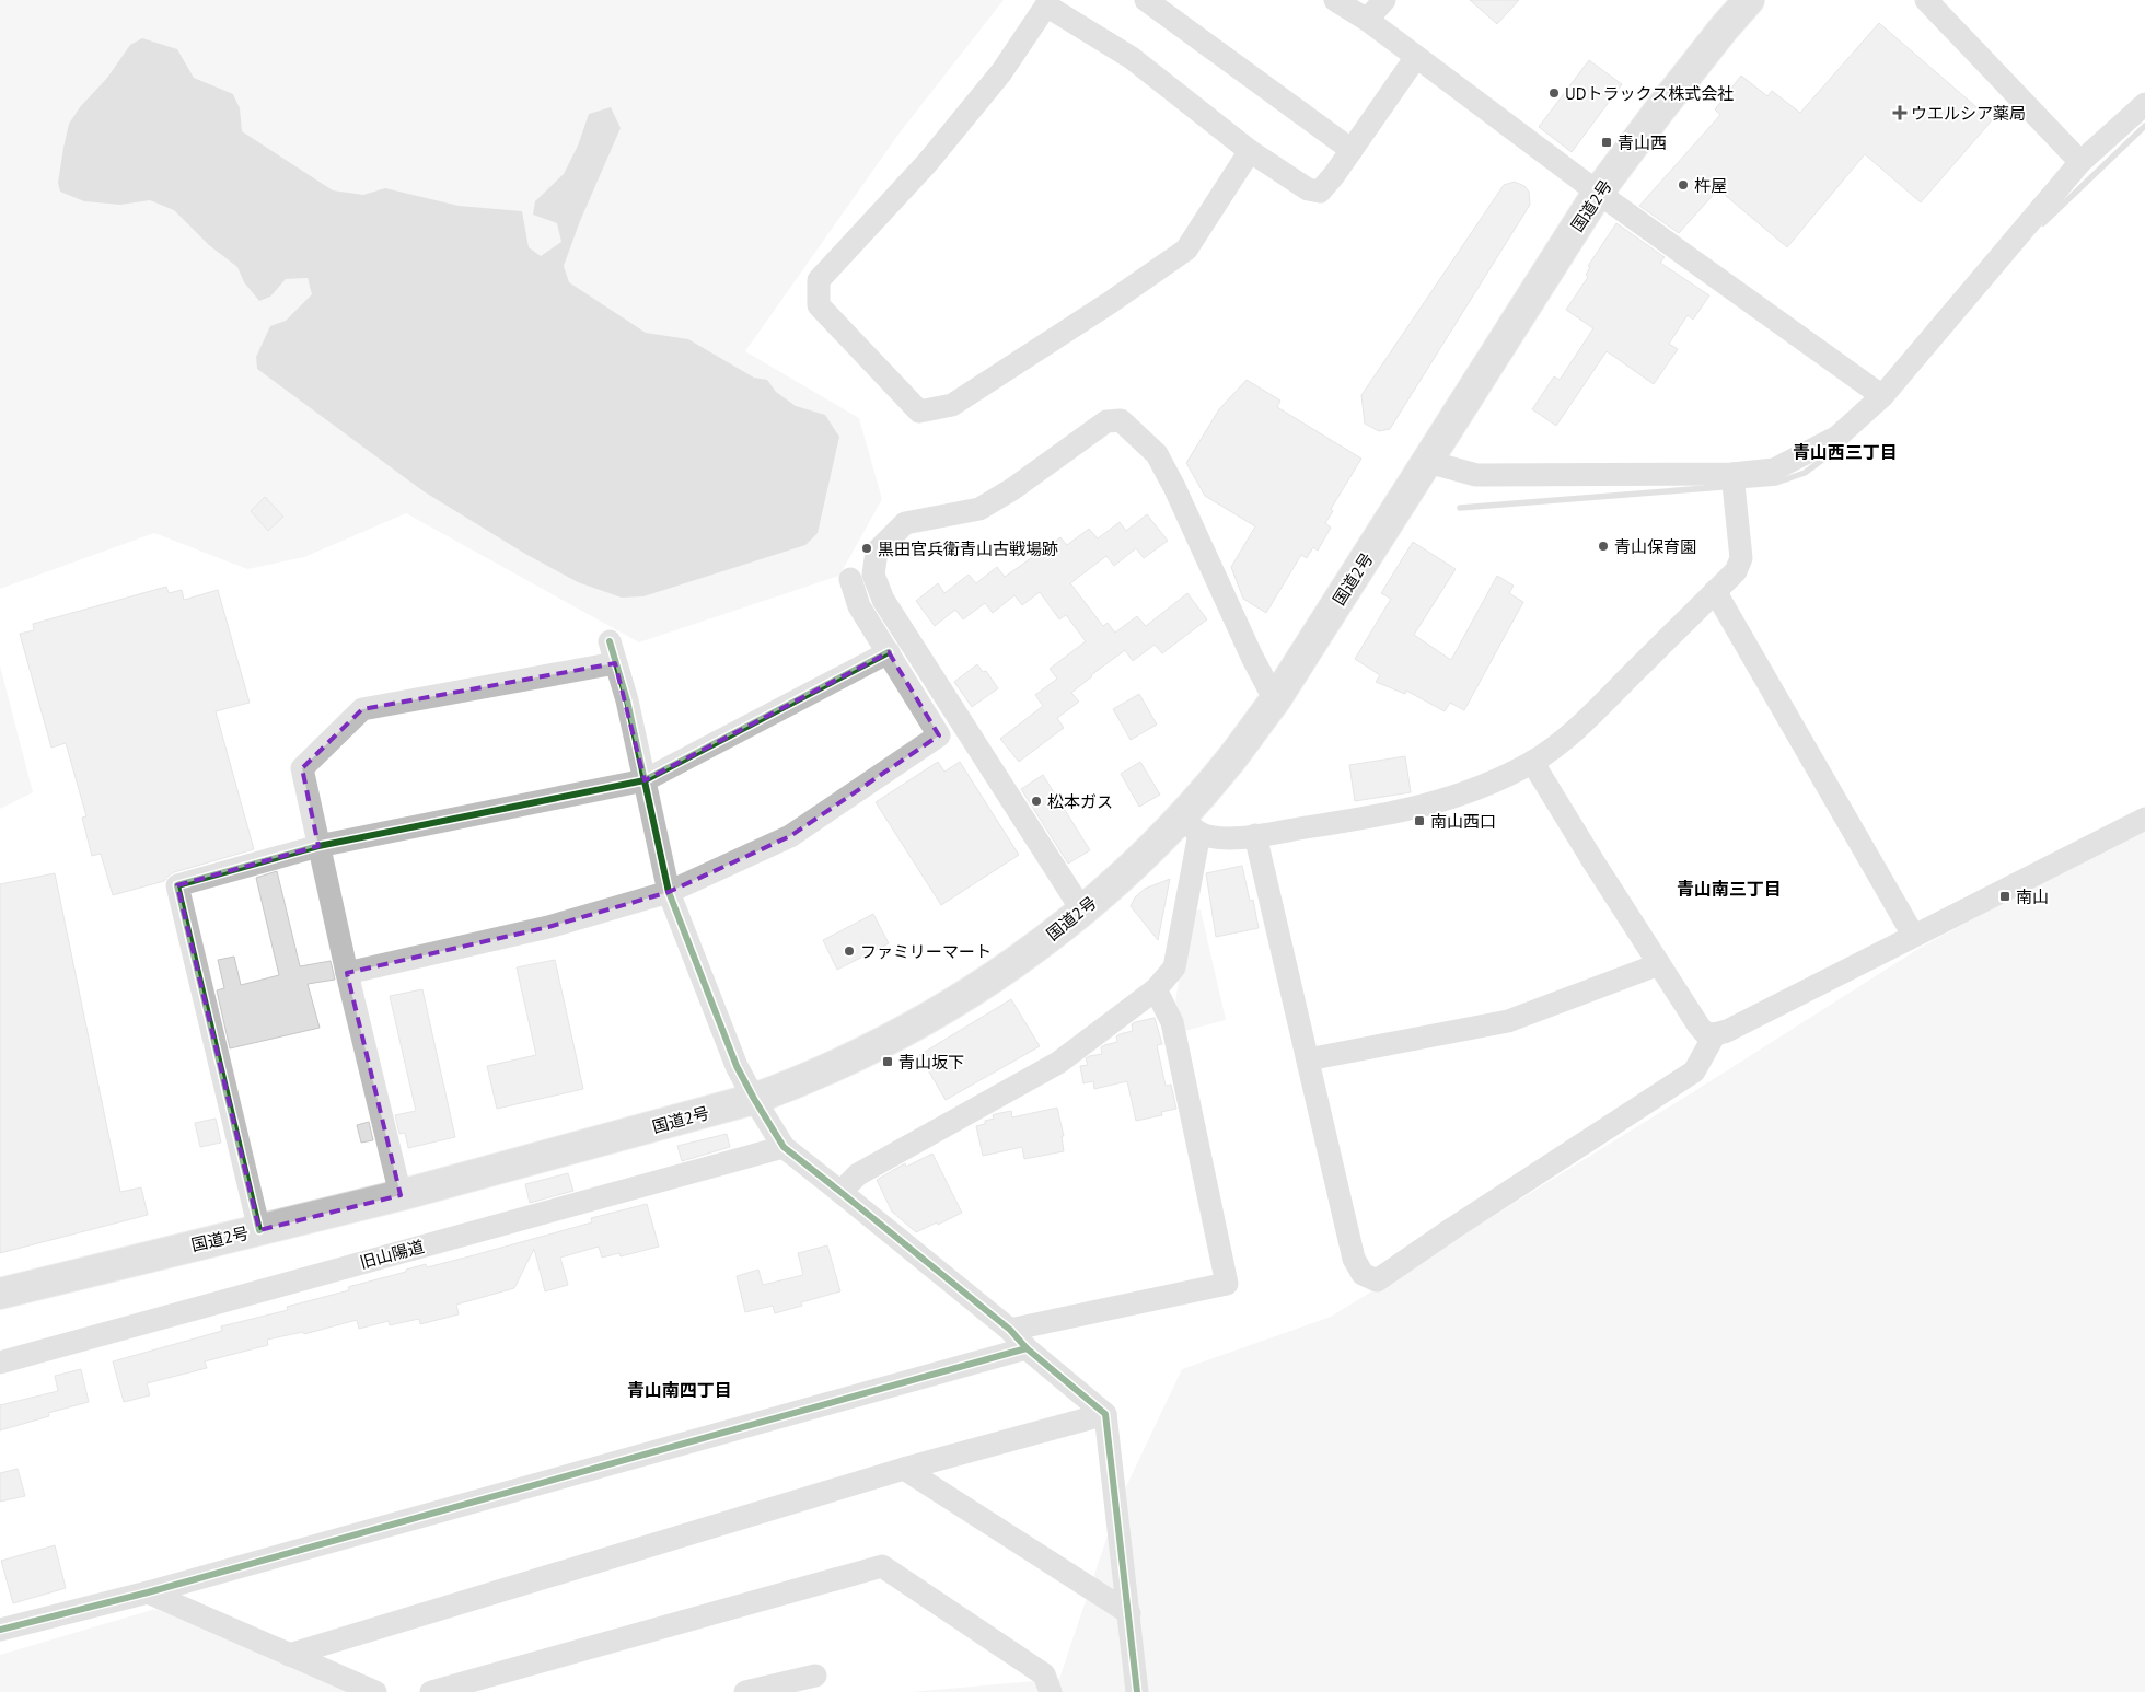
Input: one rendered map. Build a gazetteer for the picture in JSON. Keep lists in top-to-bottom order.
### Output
{
  "streets": {
    "highway": ["国道2号"],
    "street": ["旧山陽道"]
  },
  "districts": ["青山西三丁目", "青山南三丁目", "青山南四丁目"],
  "places": {
    "other": [
      "UDトラックス株式会社",
      "杵屋",
      "青山保育園",
      "黒田官兵衛青山古戦場跡",
      "松本ガス",
      "ファミリーマート"
    ],
    "health": ["ウエルシア薬局"],
    "transit": [
      "青山西",
      "南山西口",
      "南山",
      "青山坂下"
    ]
  }
}
